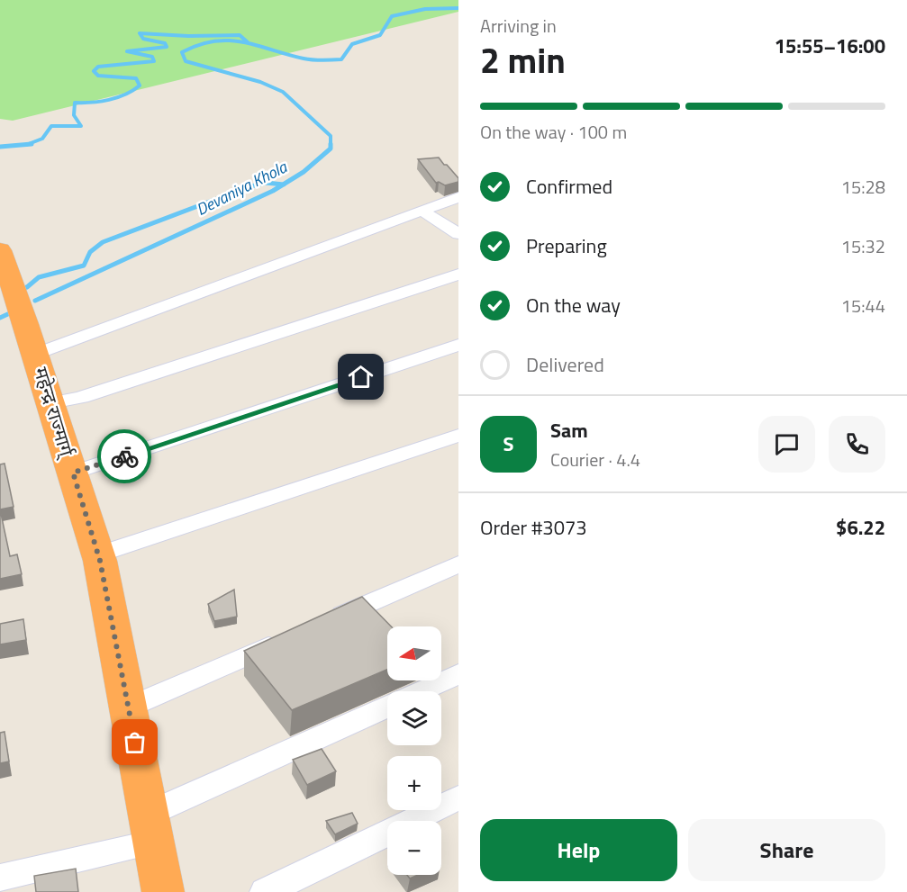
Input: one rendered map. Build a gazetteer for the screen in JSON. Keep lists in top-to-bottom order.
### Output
{
  "streets": {
    "highway": ["महेन्द्र राज्मार्ग्"]
  },
  "water": ["Devaniya Khola"],
  "north": "left",
  "page": {
    "heading": ["2 min", "Arriving in", "15:55–16:00"],
    "panel": [
      "Sam",
      "Courier · 4.4",
      "Order #3073",
      "$6.22"
    ],
    "bar": "On the way · 100 m",
    "list": [
      ["Confirmed", "15:28"],
      ["Preparing", "15:32"],
      ["On the way", "15:44"],
      "Delivered"
    ],
    "round": "S",
    "map_buttons": ["+", "−"],
    "buttons": ["Help", "Share"]
  }
}
